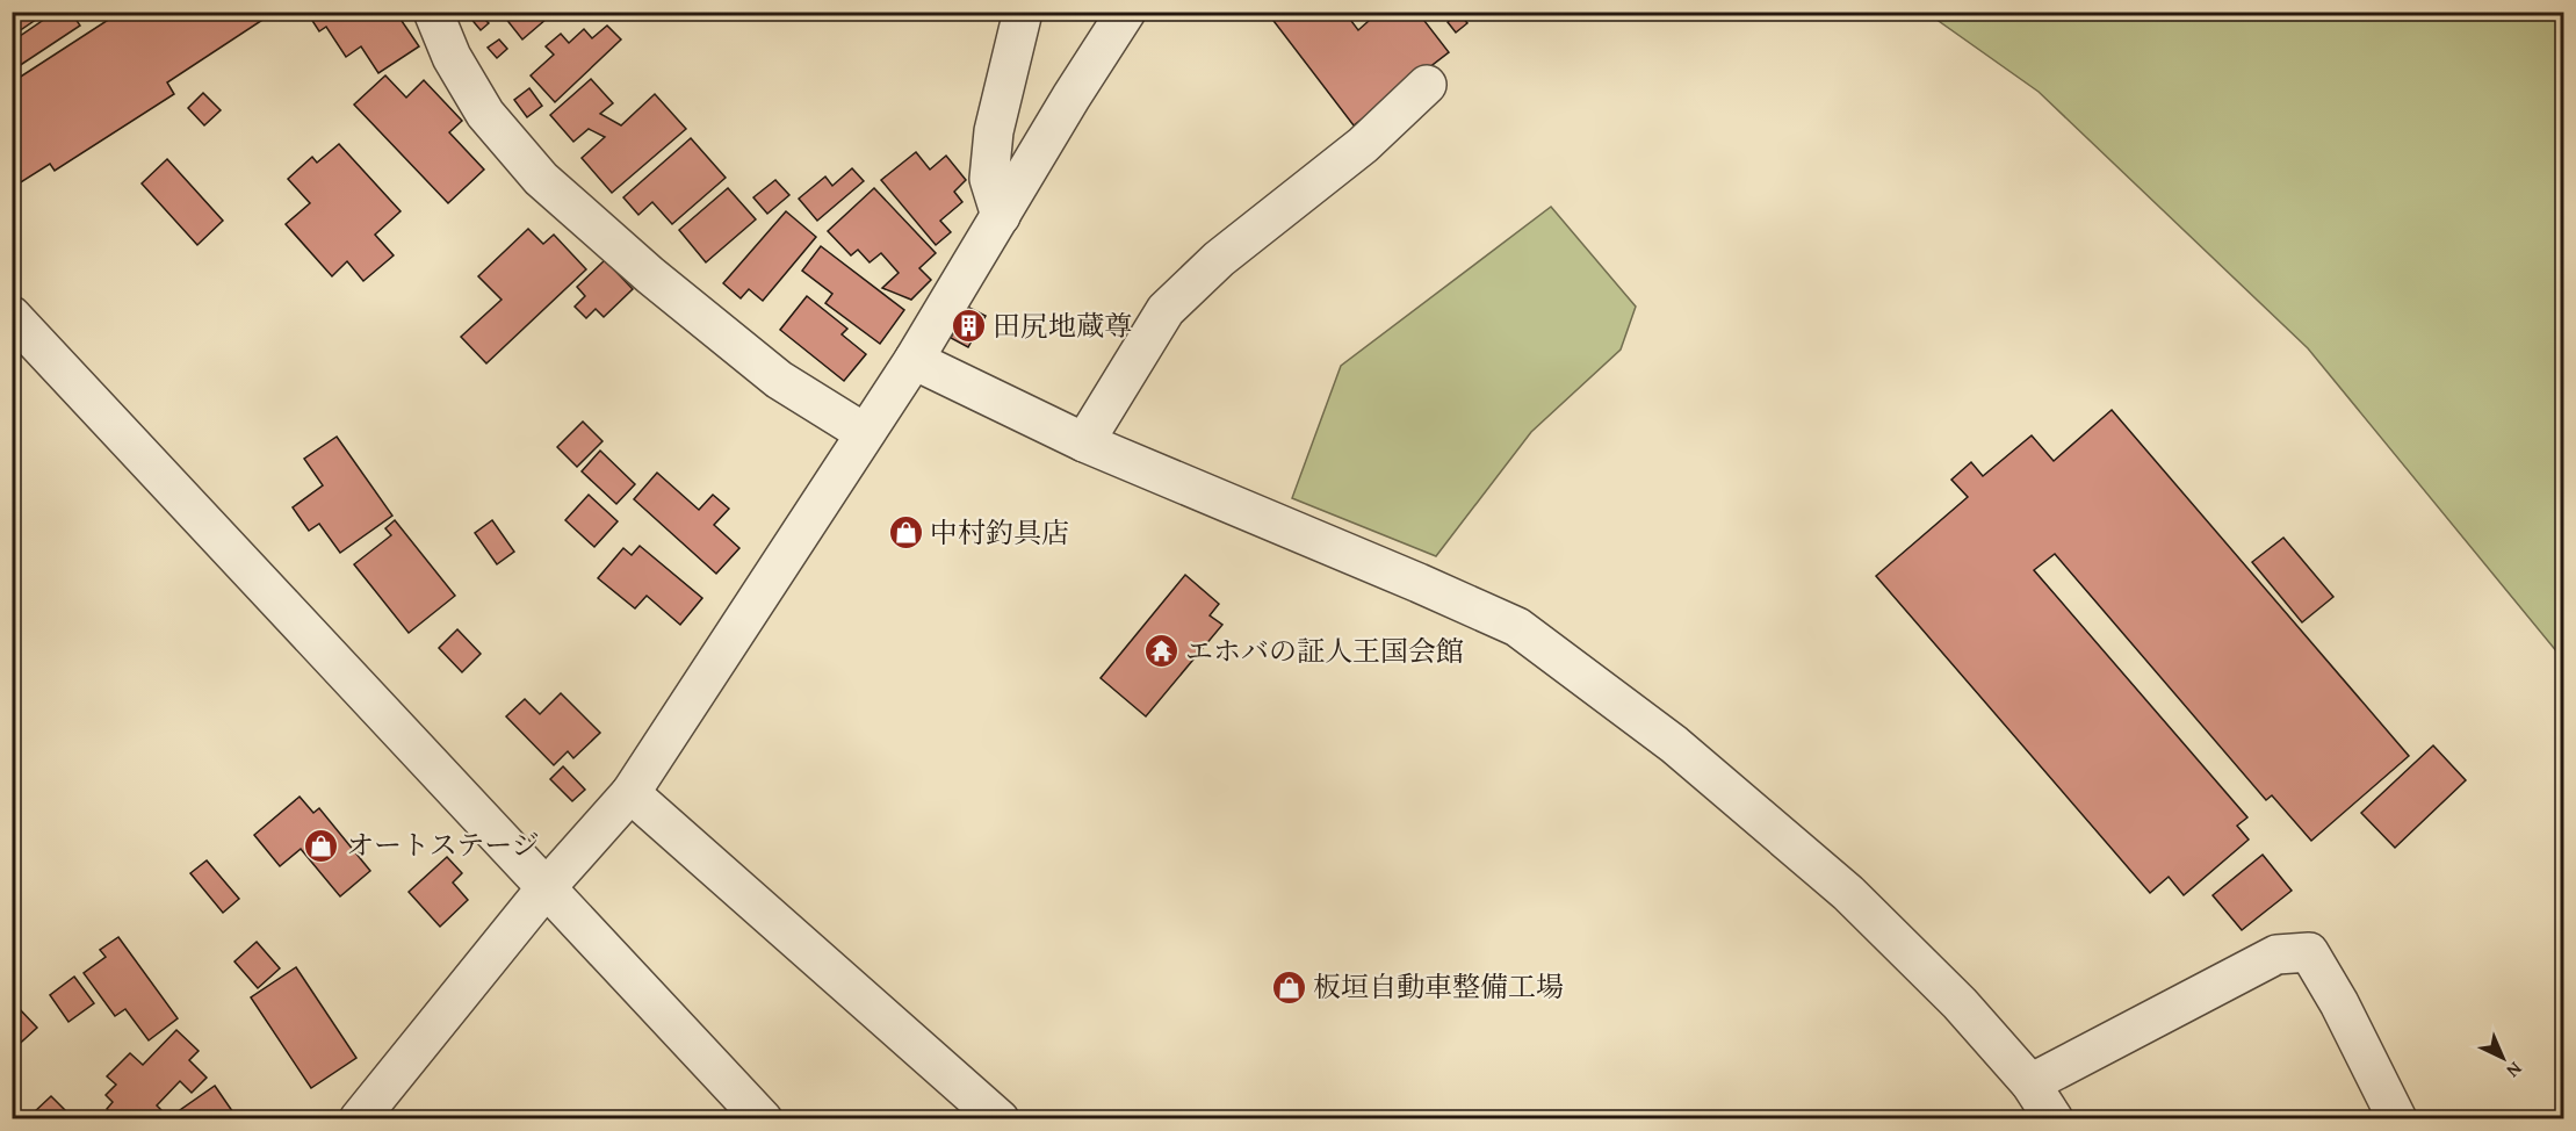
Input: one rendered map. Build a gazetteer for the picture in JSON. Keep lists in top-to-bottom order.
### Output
{
  "places": {
    "building": ["田尻地蔵尊"],
    "shop": ["中村釣具店", "オートステージ", "板垣自動車整備工場"],
    "temple": ["エホバの証人王国会館"]
  },
  "north": "bottom right"
}
